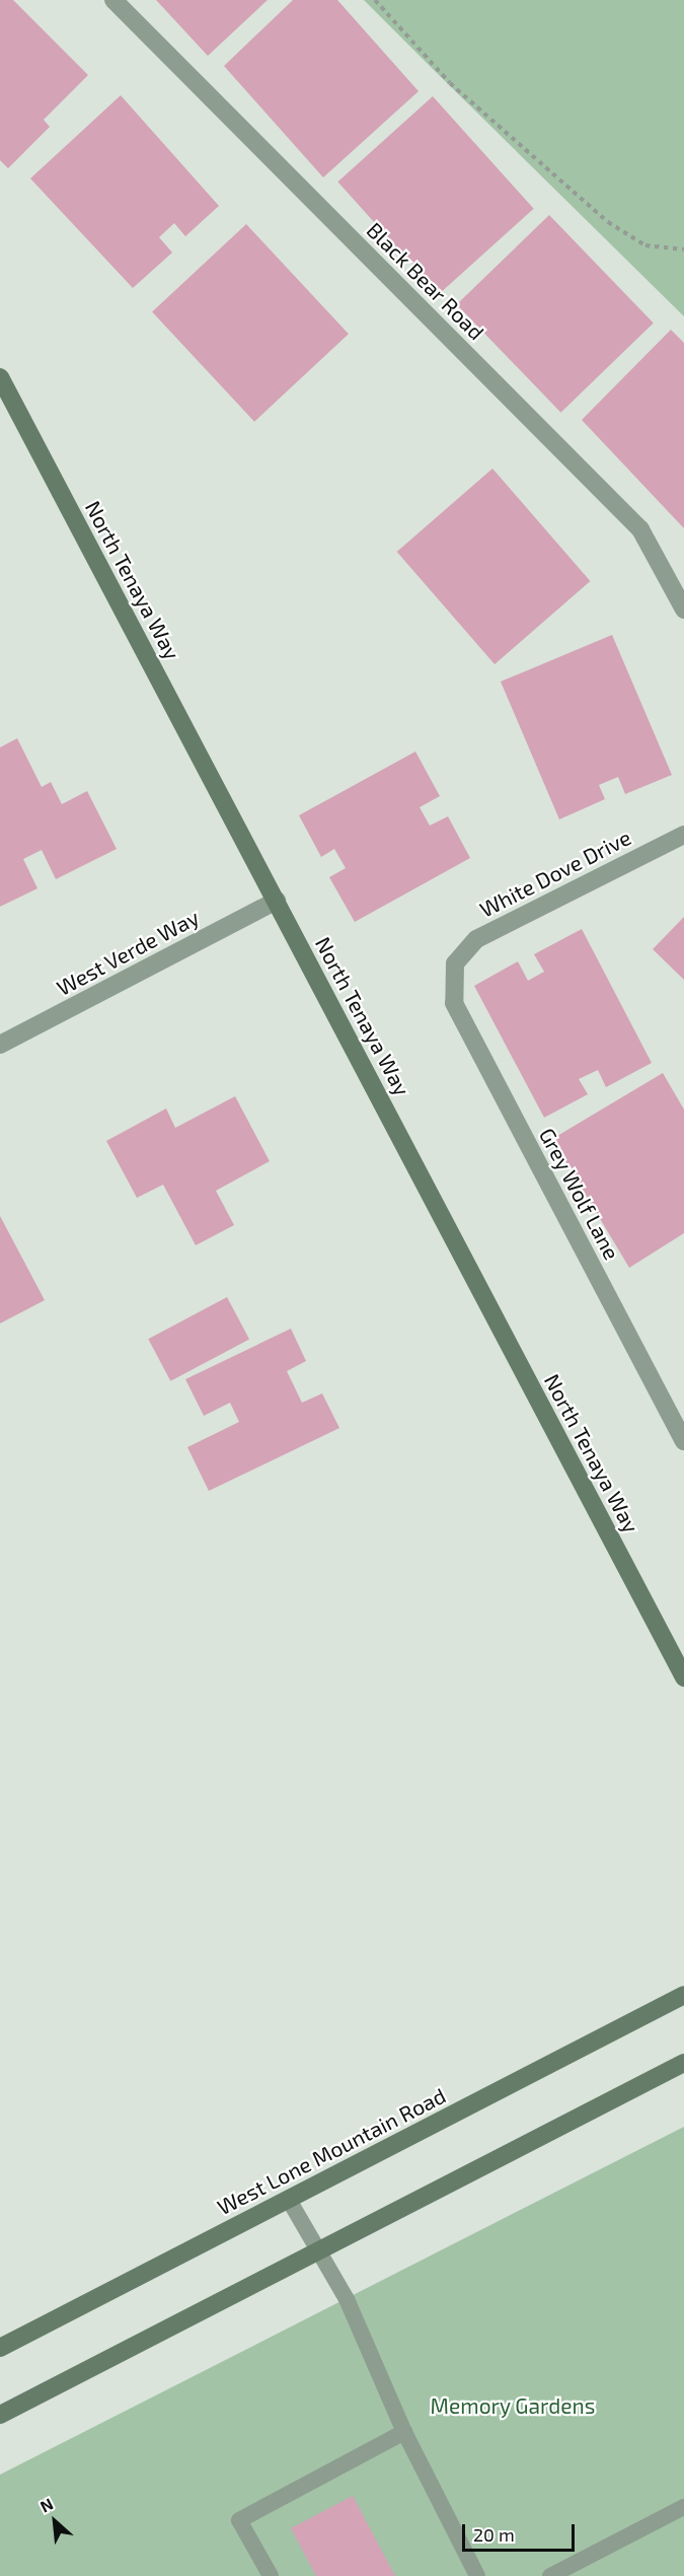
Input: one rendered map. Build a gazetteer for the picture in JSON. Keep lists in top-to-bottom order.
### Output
{
  "streets": {
    "main road": ["North Tenaya Way", "West Lone Mountain Road"],
    "street": [
      "Black Bear Road",
      "White Dove Drive",
      "West Verde Way",
      "Grey Wolf Lane"
    ]
  },
  "crossings": [
    ["North Tenaya Way", "West Verde Way"],
    ["White Dove Drive", "Grey Wolf Lane"]
  ],
  "parks": ["Memory Gardens"],
  "scale_bar": "20 m",
  "north": "top left"
}
